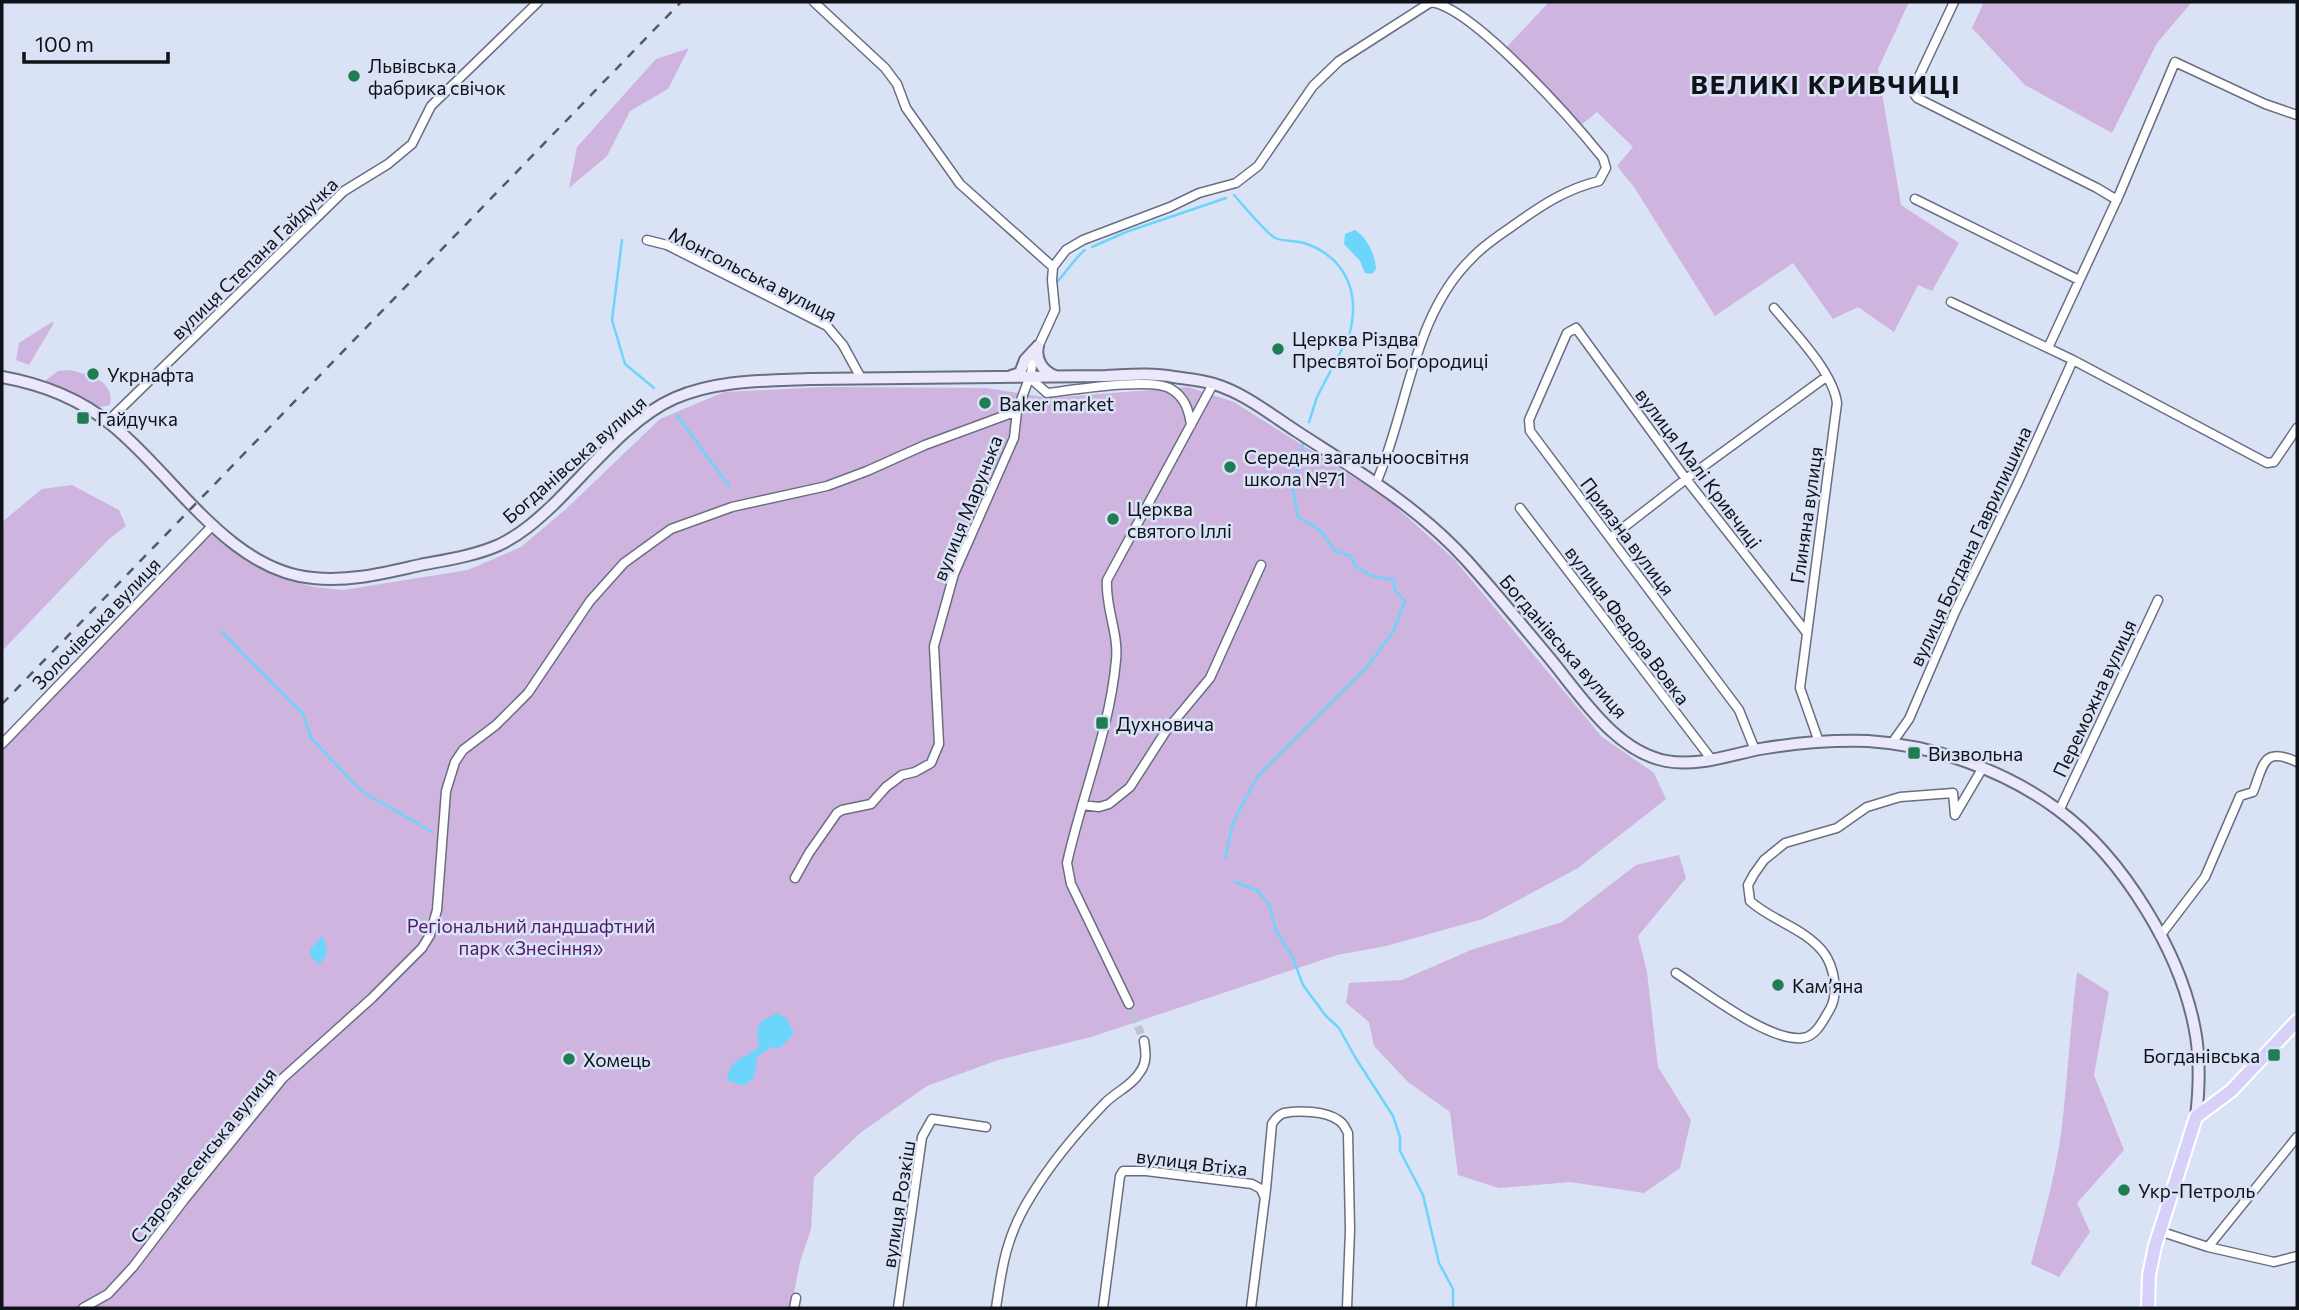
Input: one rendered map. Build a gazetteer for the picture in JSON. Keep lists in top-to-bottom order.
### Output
{
  "streets": {
    "main road": ["Богданівська вулиця"],
    "street": [
      "вулиця Степана Гайдучка",
      "Монгольська вулиця",
      "вулиця Малі Кривчиці",
      "вулиця Марунька",
      "Глиняна вулиця",
      "Приязна вулиця",
      "вулиця Богдана Гаврилишина",
      "Золочівська вулиця",
      "вулиця Федора Вовка",
      "Переможна вулиця",
      "Старознесенська вулиця",
      "вулиця Втіха",
      "вулиця Розкіш"
    ]
  },
  "crossings": [
    ["вулиця Степана Гайдучка", "Богданівська вулиця"],
    ["Монгольська вулиця", "Богданівська вулиця"],
    ["Богданівська вулиця", "Глиняна вулиця"],
    ["Богданівська вулиця", "Приязна вулиця"],
    ["Богданівська вулиця", "вулиця Богдана Гаврилишина"],
    ["Богданівська вулиця", "Золочівська вулиця"],
    ["Богданівська вулиця", "вулиця Федора Вовка"],
    ["Богданівська вулиця", "Переможна вулиця"],
    ["вулиця Малі Кривчиці", "Глиняна вулиця"],
    ["вулиця Малі Кривчиці", "Приязна вулиця"],
    ["вулиця Марунька", "Старознесенська вулиця"]
  ],
  "districts": ["ВЕЛИКІ КРИВЧИЦІ"],
  "parks": ["Регіональний ландшафтний парк «Знесіння»"],
  "places": {
    "other": [
      "Львівська фабрика свічок",
      "Церква Різдва Пресвятої Богородиці",
      "Укрнафта",
      "Baker market",
      "Середня загальноосвітня школа №71",
      "Церква святого Іллі",
      "Кам’яна",
      "Хомець",
      "Укр-Петроль"
    ],
    "transit": [
      "Гайдучка",
      "Духновича",
      "Визвольна",
      "Богданівська"
    ]
  },
  "scale_bar": "100 m"
}
